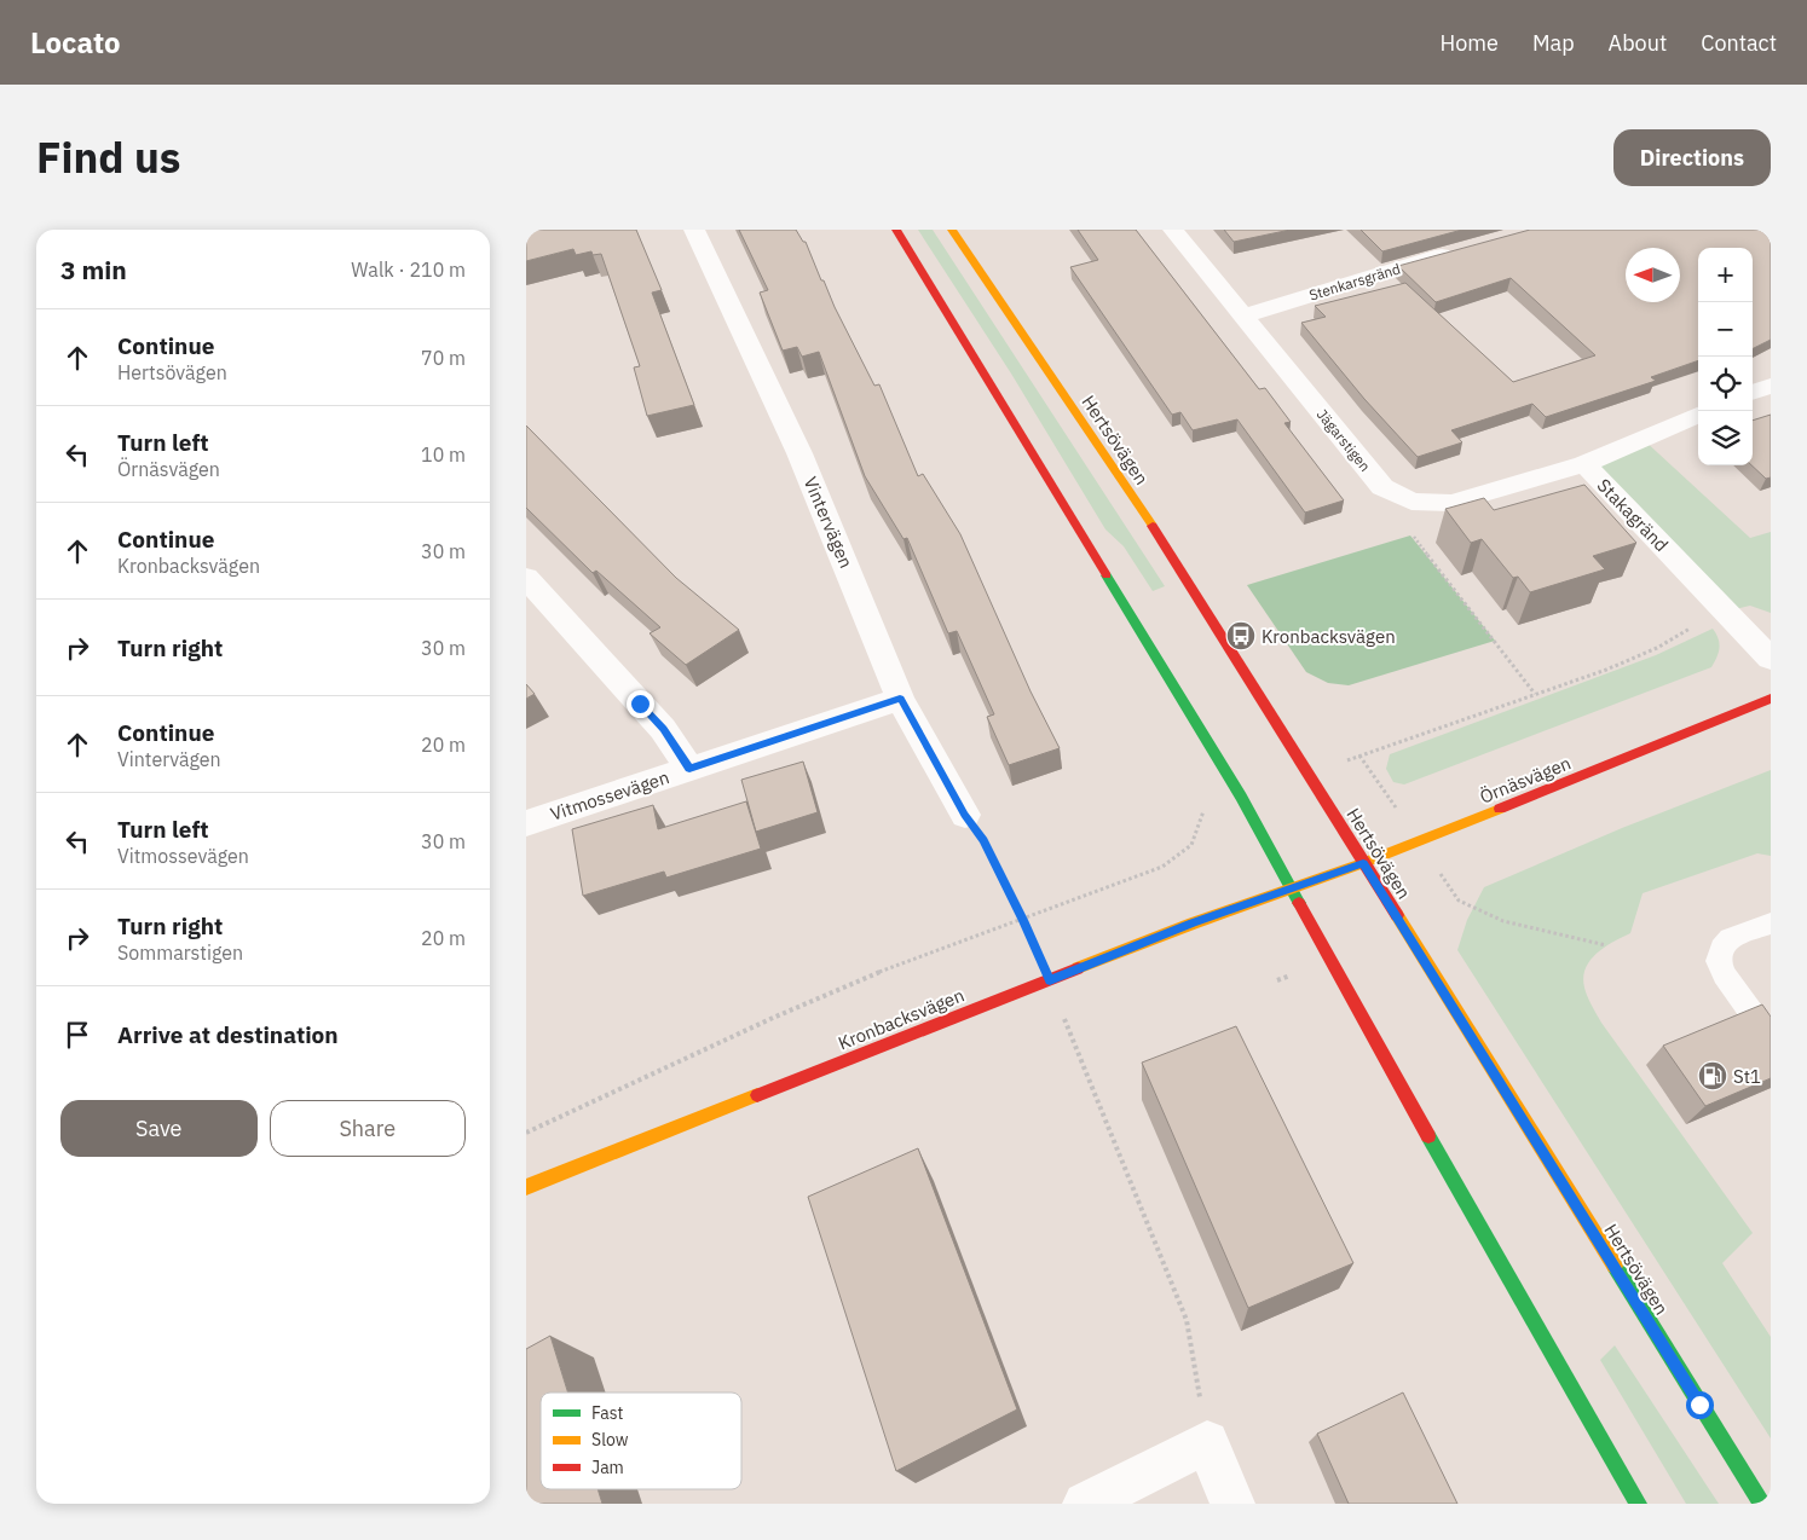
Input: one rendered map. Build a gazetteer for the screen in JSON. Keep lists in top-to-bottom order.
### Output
{
  "streets": {
    "main road": ["Hertsövägen", "Örnäsvägen", "Kronbacksvägen"],
    "street": [
      "Stenkarsgränd",
      "Jägarstigen",
      "Stakagränd",
      "Vintervägen",
      "Vitmossevägen"
    ]
  },
  "crossings": [
    ["Stenkarsgränd", "Jägarstigen"],
    ["Hertsövägen", "Örnäsvägen"],
    ["Jägarstigen", "Stakagränd"],
    ["Vintervägen", "Vitmossevägen"],
    ["Örnäsvägen", "Kronbacksvägen"]
  ],
  "places": {
    "bus stop": ["Kronbacksvägen"],
    "fuel station": ["St1"]
  },
  "legend": ["Fast", "Slow", "Jam"],
  "north": "left",
  "page": {
    "header": "Locato",
    "nav": [
      "Home",
      "Map",
      "About",
      "Contact"
    ],
    "title": "Find us",
    "buttons": [
      "Directions",
      ["Save", "Share"]
    ],
    "heading": ["3 min", "Walk · 210 m"],
    "map_buttons": ["+", "−"],
    "list": [
      ["Continue", "Hertsövägen", "70 m"],
      ["Turn left", "Örnäsvägen", "10 m"],
      ["Continue", "Kronbacksvägen", "30 m"],
      ["Turn right", "30 m"],
      ["Continue", "Vintervägen", "20 m"],
      ["Turn left", "Vitmossevägen", "30 m"],
      ["Turn right", "Sommarstigen", "20 m"],
      "Arrive at destination"
    ]
  }
}
